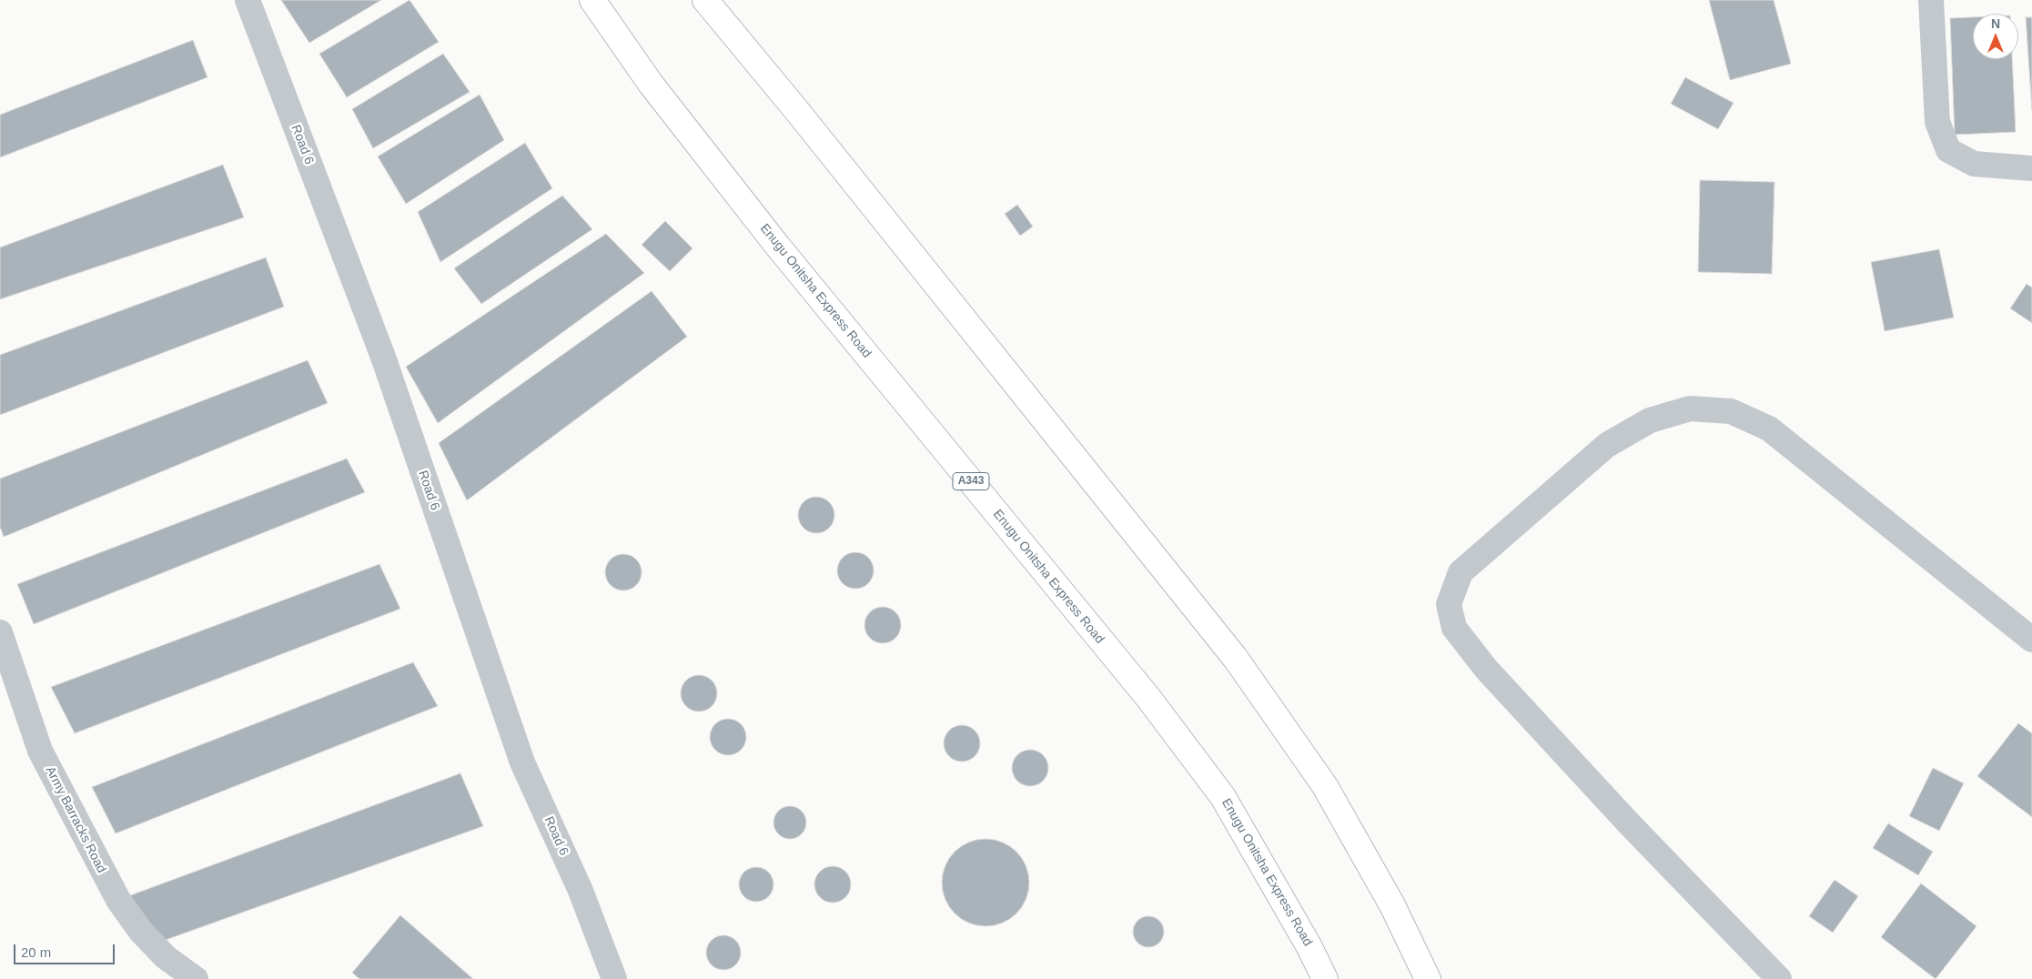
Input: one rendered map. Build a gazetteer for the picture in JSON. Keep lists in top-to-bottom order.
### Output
{
  "streets": {
    "highway": ["Enugu Onitsha Express Road", "A343"],
    "street": ["Road 6", "Army Barracks Road"]
  },
  "scale_bar": "20 m",
  "north": "top"
}
